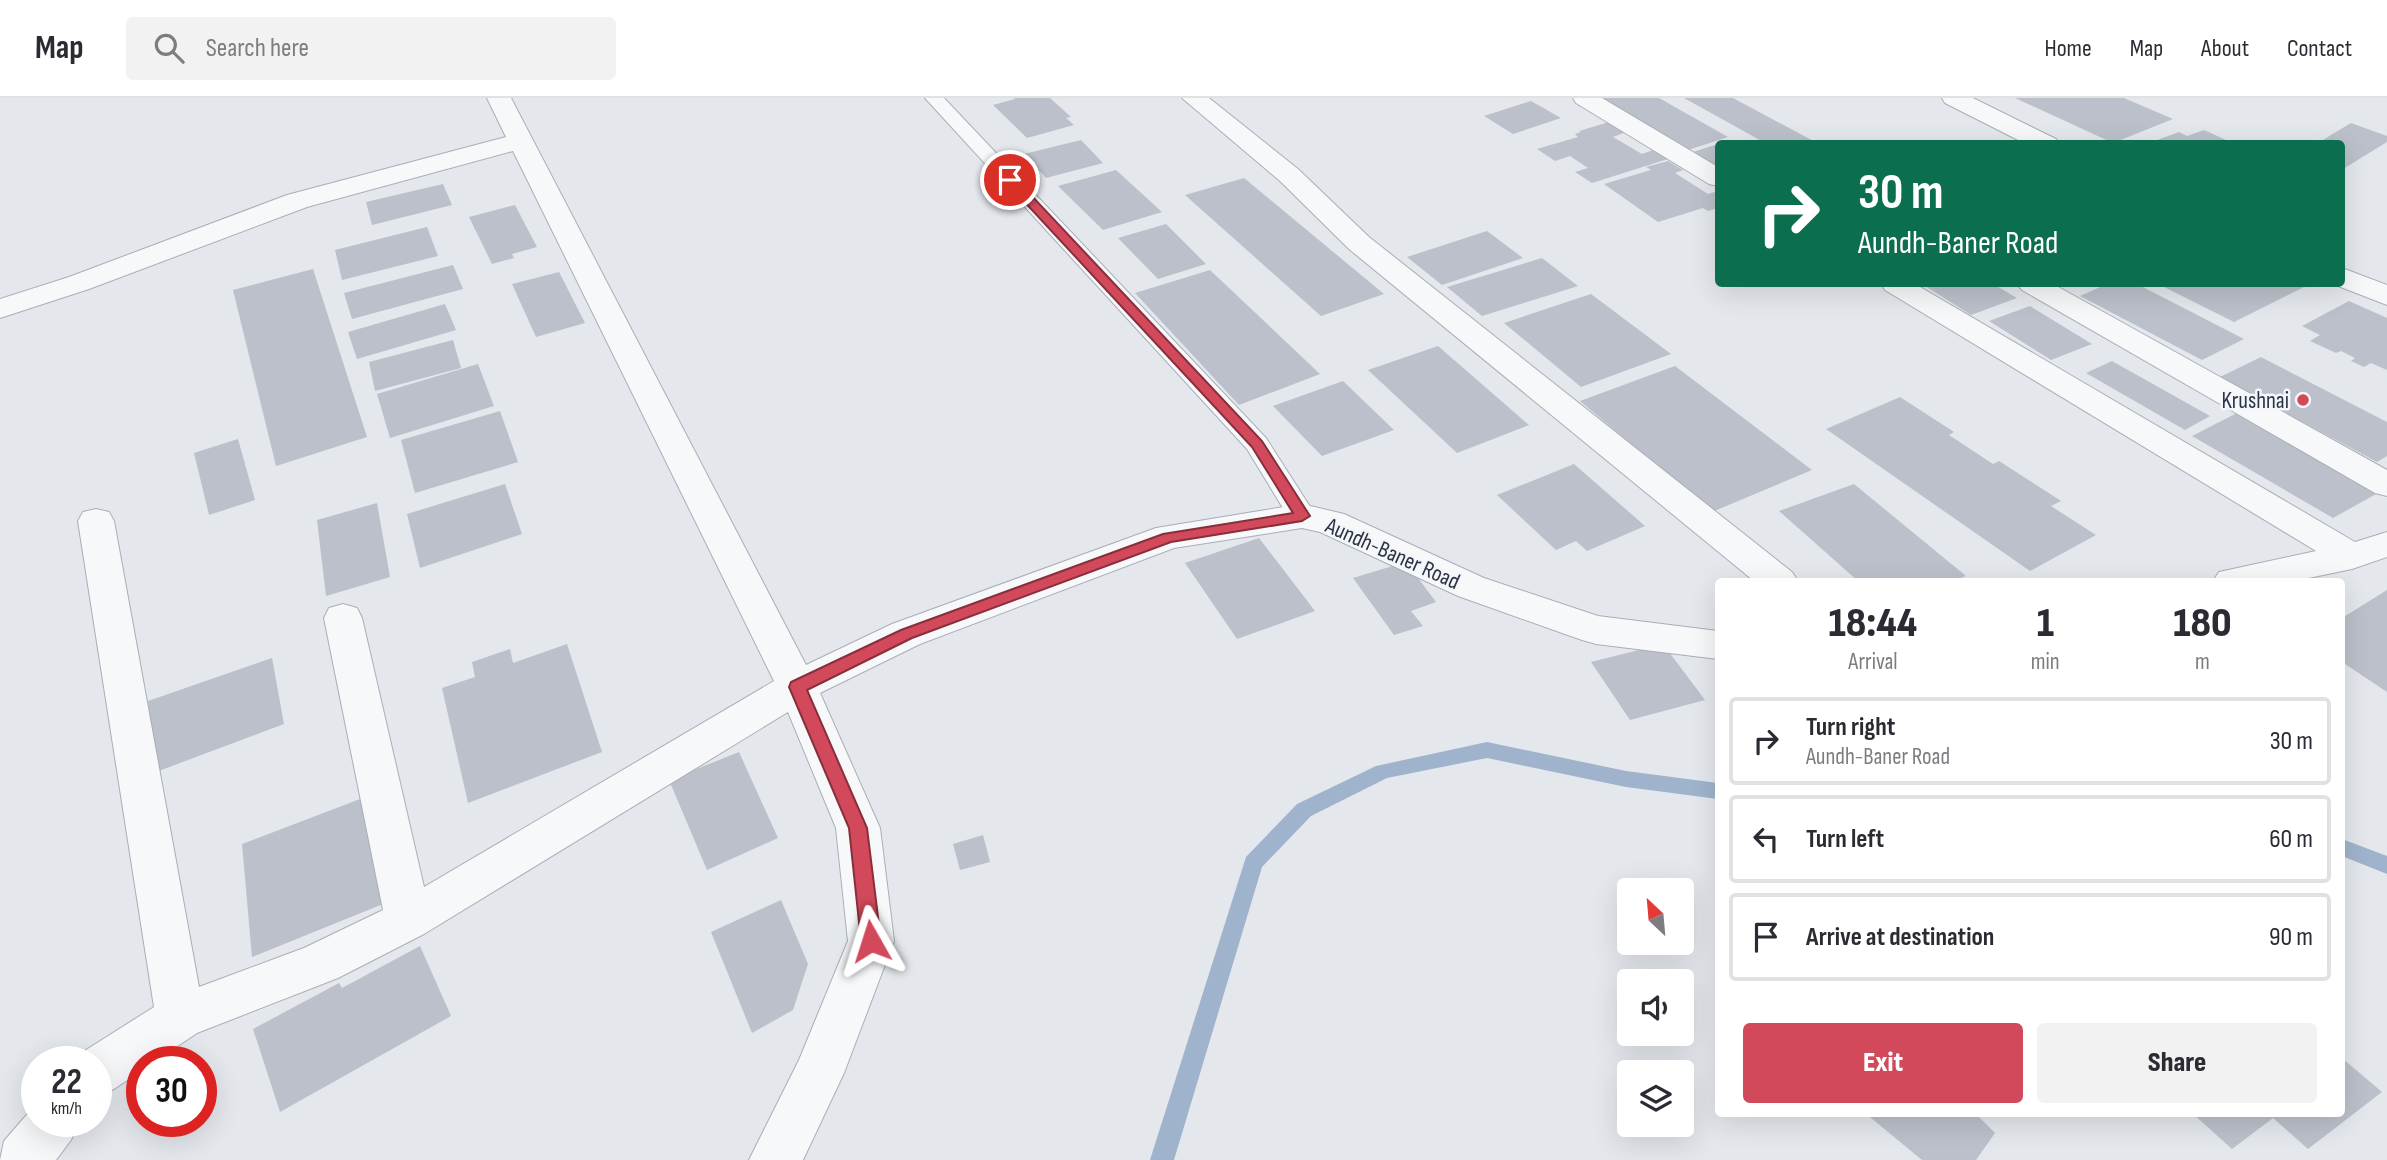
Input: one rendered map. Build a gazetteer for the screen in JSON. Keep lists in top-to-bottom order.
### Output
{
  "streets": {
    "street": ["Aundh-Baner Road"]
  },
  "places": ["Krushnai"],
  "north": "top left",
  "page": {
    "header": "Map",
    "search": "Search here",
    "nav": [
      "Home",
      "Map",
      "About",
      "Contact"
    ],
    "turn": ["30 m", "Aundh-Baner Road"],
    "eta": [
      "18:44",
      "Arrival",
      "1",
      "min",
      "180",
      "m"
    ],
    "list": [
      {
        "name": "Turn right",
        "note": "Aundh-Baner Road",
        "value": "30 m"
      },
      {
        "name": "Turn left",
        "value": "60 m"
      },
      {
        "name": "Arrive at destination",
        "value": "90 m"
      }
    ],
    "buttons": ["Exit", "Share"],
    "speed": "22 km/h",
    "limit": "30"
  }
}
